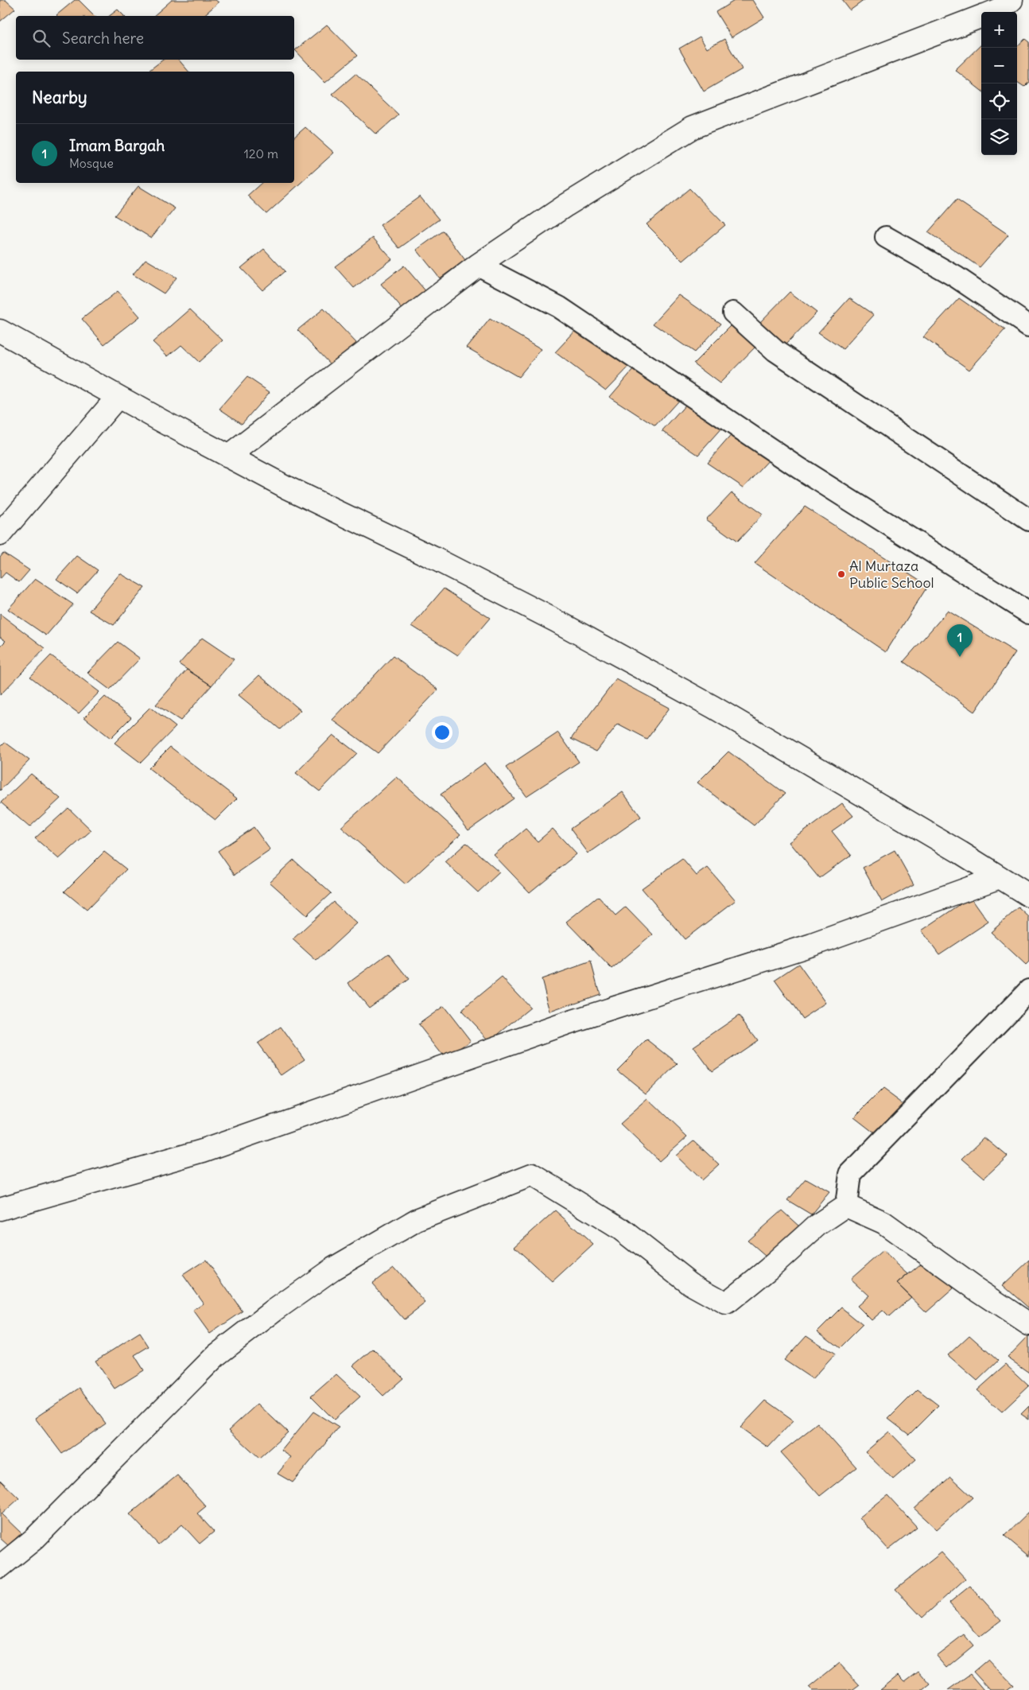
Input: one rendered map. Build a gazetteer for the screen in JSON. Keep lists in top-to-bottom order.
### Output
{
  "places": ["Al Murtaza Public School"],
  "page": {
    "map_buttons": ["+", "−"],
    "search": "Search here",
    "heading": "Nearby",
    "list": [
      {
        "mark": "1",
        "name": "Imam Bargah",
        "note": "Mosque",
        "value": "120 m"
      }
    ],
    "pins": "1"
  }
}
